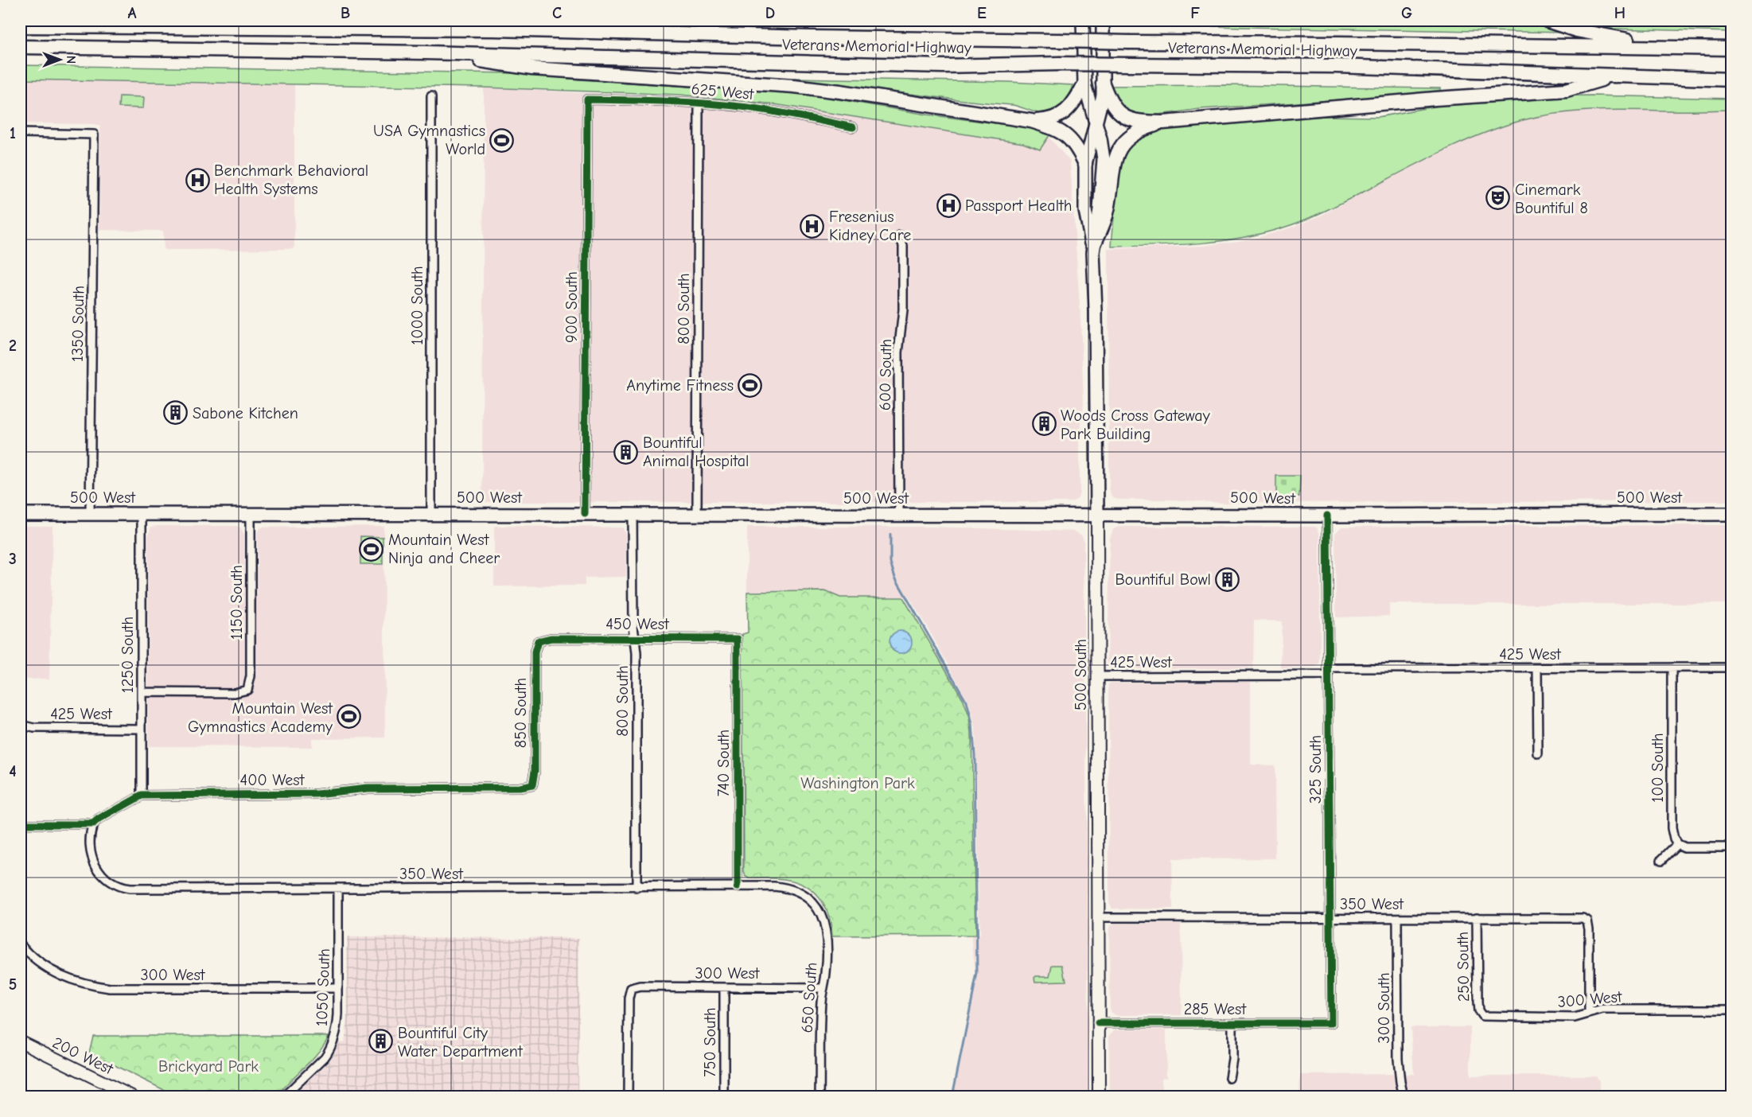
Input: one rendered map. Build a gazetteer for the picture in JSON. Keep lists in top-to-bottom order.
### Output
{
  "streets": {
    "highway": ["Veterans Memorial Highway"],
    "main road": ["500 West", "500 South", "200 West"],
    "street": [
      "625 West",
      "1000 South",
      "900 South",
      "800 South",
      "1350 South",
      "600 South",
      "1150 South",
      "450 West",
      "425 West",
      "1250 South",
      "850 South",
      "740 South",
      "100 South",
      "325 South",
      "400 West",
      "350 West",
      "250 South",
      "300 West",
      "1050 South",
      "650 South",
      "300 South",
      "285 West",
      "750 South"
    ]
  },
  "crossings": [
    ["625 West", "900 South"],
    ["625 West", "800 South"],
    ["1000 South", "500 West"],
    ["900 South", "500 West"],
    ["800 South", "500 West"],
    ["800 South", "450 West"],
    ["800 South", "350 West"],
    ["1350 South", "500 West"],
    ["600 South", "500 West"],
    ["500 West", "1150 South"],
    ["500 West", "1250 South"],
    ["500 West", "500 South"],
    ["500 West", "325 South"],
    ["1150 South", "1250 South"],
    ["450 West", "850 South"],
    ["450 West", "740 South"],
    ["425 West", "1250 South"],
    ["425 West", "500 South"],
    ["425 West", "100 South"],
    ["425 West", "325 South"],
    ["1250 South", "400 West"],
    ["500 South", "350 West"],
    ["500 South", "285 West"],
    ["850 South", "400 West"],
    ["740 South", "350 West"],
    ["325 South", "350 West"],
    ["325 South", "285 West"],
    ["400 West", "350 West"],
    ["350 West", "250 South"],
    ["350 West", "300 West"],
    ["350 West", "1050 South"],
    ["350 West", "650 South"],
    ["350 West", "300 South"],
    ["250 South", "300 West"],
    ["300 West", "1050 South"],
    ["300 West", "650 South"],
    ["300 West", "750 South"]
  ],
  "parks": ["Washington Park", "Brickyard Park"],
  "places": {
    "sports": [
      "USA Gymnastics World",
      "Anytime Fitness",
      "Mountain West Ninja and Cheer",
      "Mountain West Gymnastics Academy"
    ],
    "hospital": ["Benchmark Behavioral Health Systems", "Passport Health", "Fresenius Kidney Care"],
    "theatre": ["Cinemark Bountiful 8"],
    "building": [
      "Sabone Kitchen",
      "Woods Cross Gateway Park Building",
      "Bountiful Animal Hospital",
      "Bountiful Bowl",
      "Bountiful City Water Department"
    ]
  },
  "north": "right",
  "grid": {
    "columns": [
      "A",
      "B",
      "C",
      "D",
      "E",
      "F",
      "G",
      "H"
    ],
    "rows": [
      "1",
      "2",
      "3",
      "4",
      "5"
    ]
  }
}
